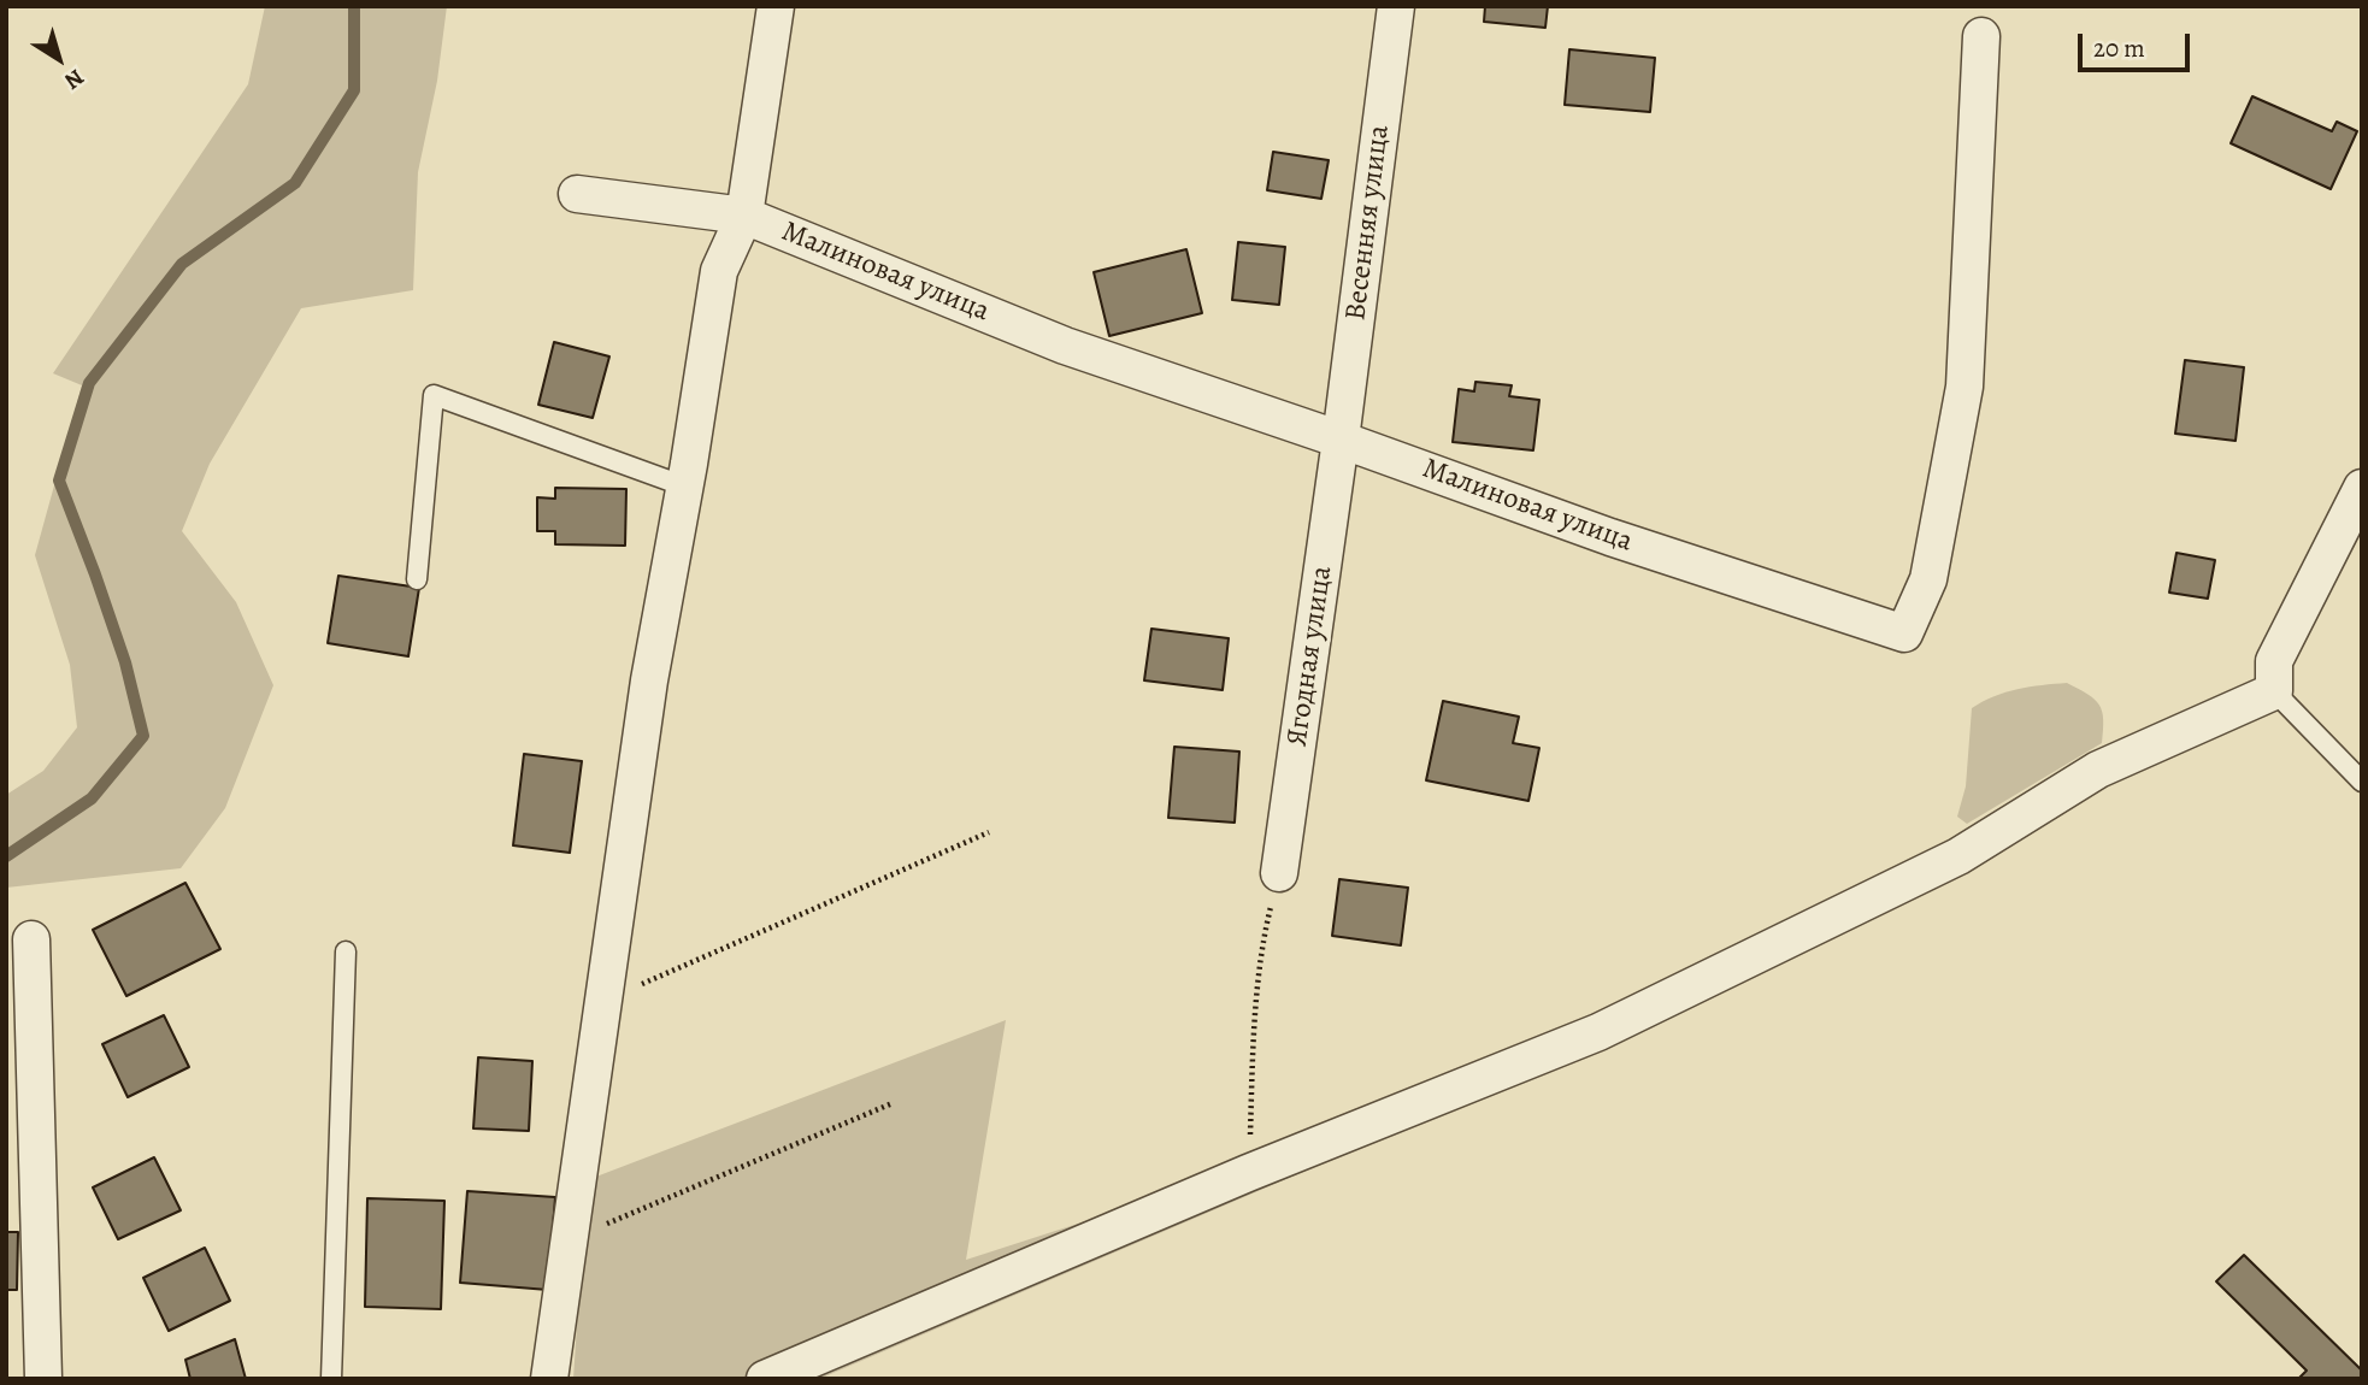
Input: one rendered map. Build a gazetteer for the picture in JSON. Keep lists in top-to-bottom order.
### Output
{
  "streets": {
    "street": ["Весенняя улица", "Малиновая улица", "Ягодная улица"]
  },
  "crossings": [
    ["Весенняя улица", "Малиновая улица"],
    ["Весенняя улица", "Ягодная улица"],
    ["Малиновая улица", "Ягодная улица"]
  ],
  "scale_bar": "20 m",
  "north": "bottom right"
}
